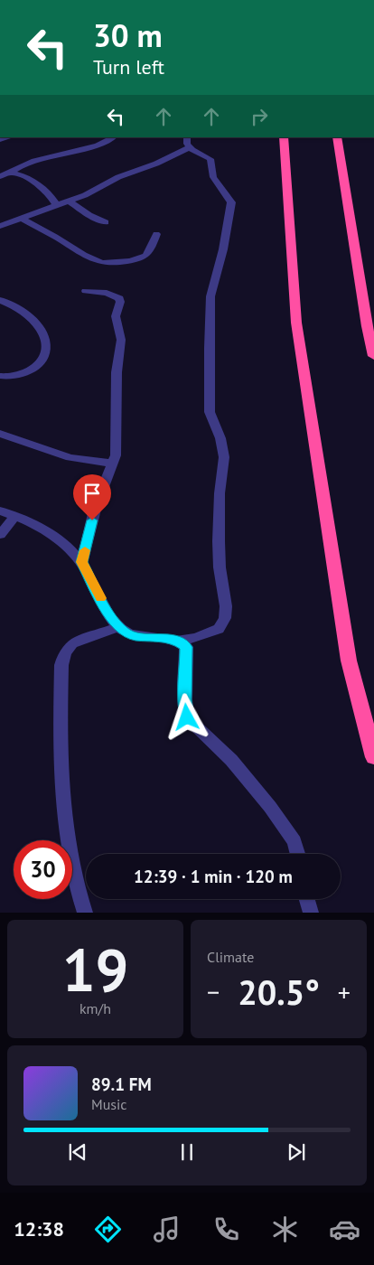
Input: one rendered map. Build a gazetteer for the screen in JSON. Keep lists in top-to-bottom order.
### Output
{
  "page": {
    "turn": ["30 m", "Turn left"],
    "limit": "30",
    "trip": "12:39 · 1 min · 120 m",
    "tile": [
      ["19", "km/h"],
      "Climate"
    ],
    "heat": ["−", "20.5°", "+"],
    "song": ["89.1 FM", "Music"],
    "tabs": "12:38"
  }
}
